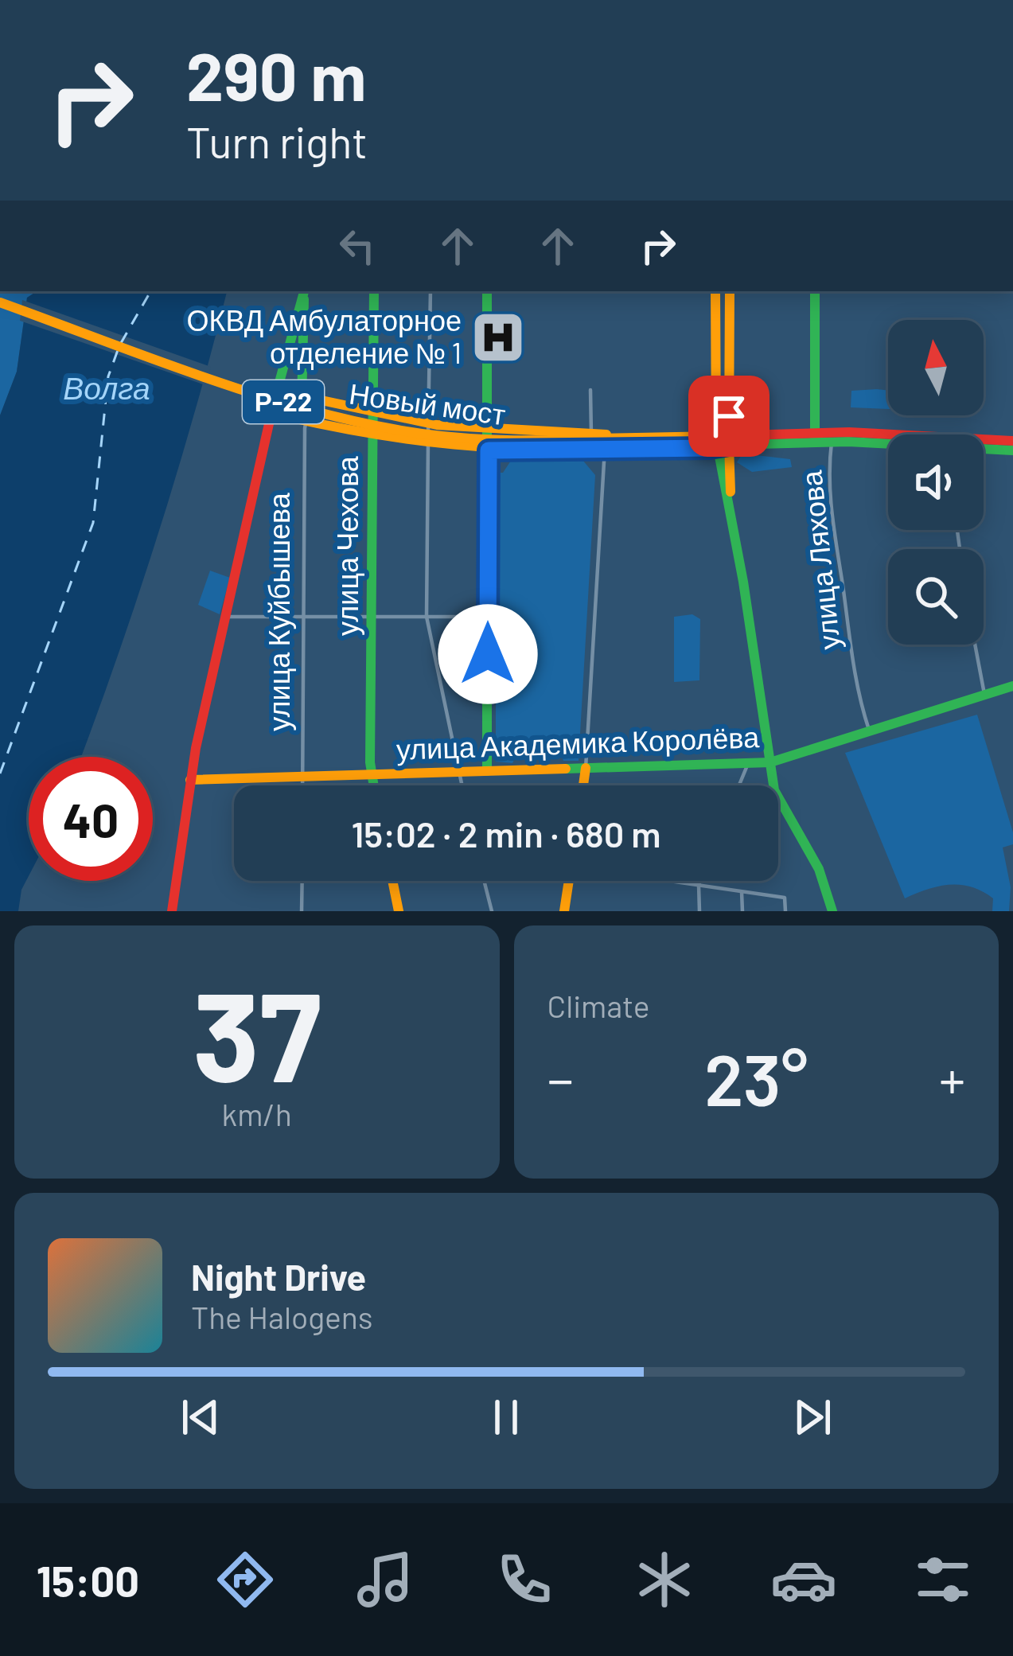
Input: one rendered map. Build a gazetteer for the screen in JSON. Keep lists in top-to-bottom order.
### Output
{
  "streets": {
    "main road": [
      "Р-22",
      "Новый мост",
      "улица Чехова",
      "улица Академика Королёва"
    ],
    "street": ["улица Ляхова", "улица Куйбышева"]
  },
  "crossings": [
    ["улица Чехова", "улица Академика Королёва"],
    ["улица Ляхова", "улица Академика Королёва"],
    ["улица Куйбышева", "улица Академика Королёва"]
  ],
  "water": ["Волга"],
  "places": {
    "hospital": ["ОКВД Амбулаторное отделение № 1"]
  },
  "north": "top",
  "page": {
    "turn": ["290 m", "Turn right"],
    "limit": "40",
    "trip": "15:02 · 2 min · 680 m",
    "tile": [
      ["37", "km/h"],
      "Climate"
    ],
    "heat": ["−", "23°", "+"],
    "song": ["Night Drive", "The Halogens"],
    "tabs": "15:00"
  }
}
